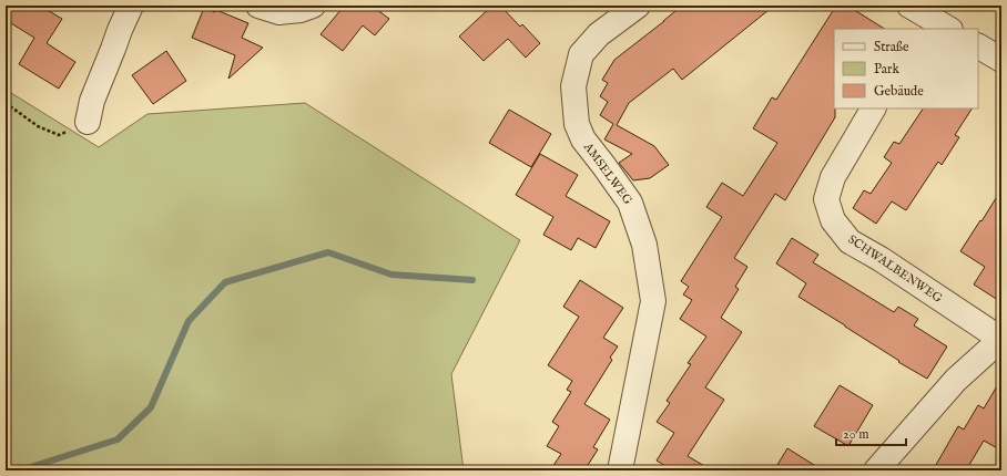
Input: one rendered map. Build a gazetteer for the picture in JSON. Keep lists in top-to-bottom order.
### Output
{
  "streets": {
    "street": ["AMSELWEG", "SCHWALBENWEG"]
  },
  "legend": ["Straße", "Park", "Gebäude"],
  "scale_bar": "20 m"
}
